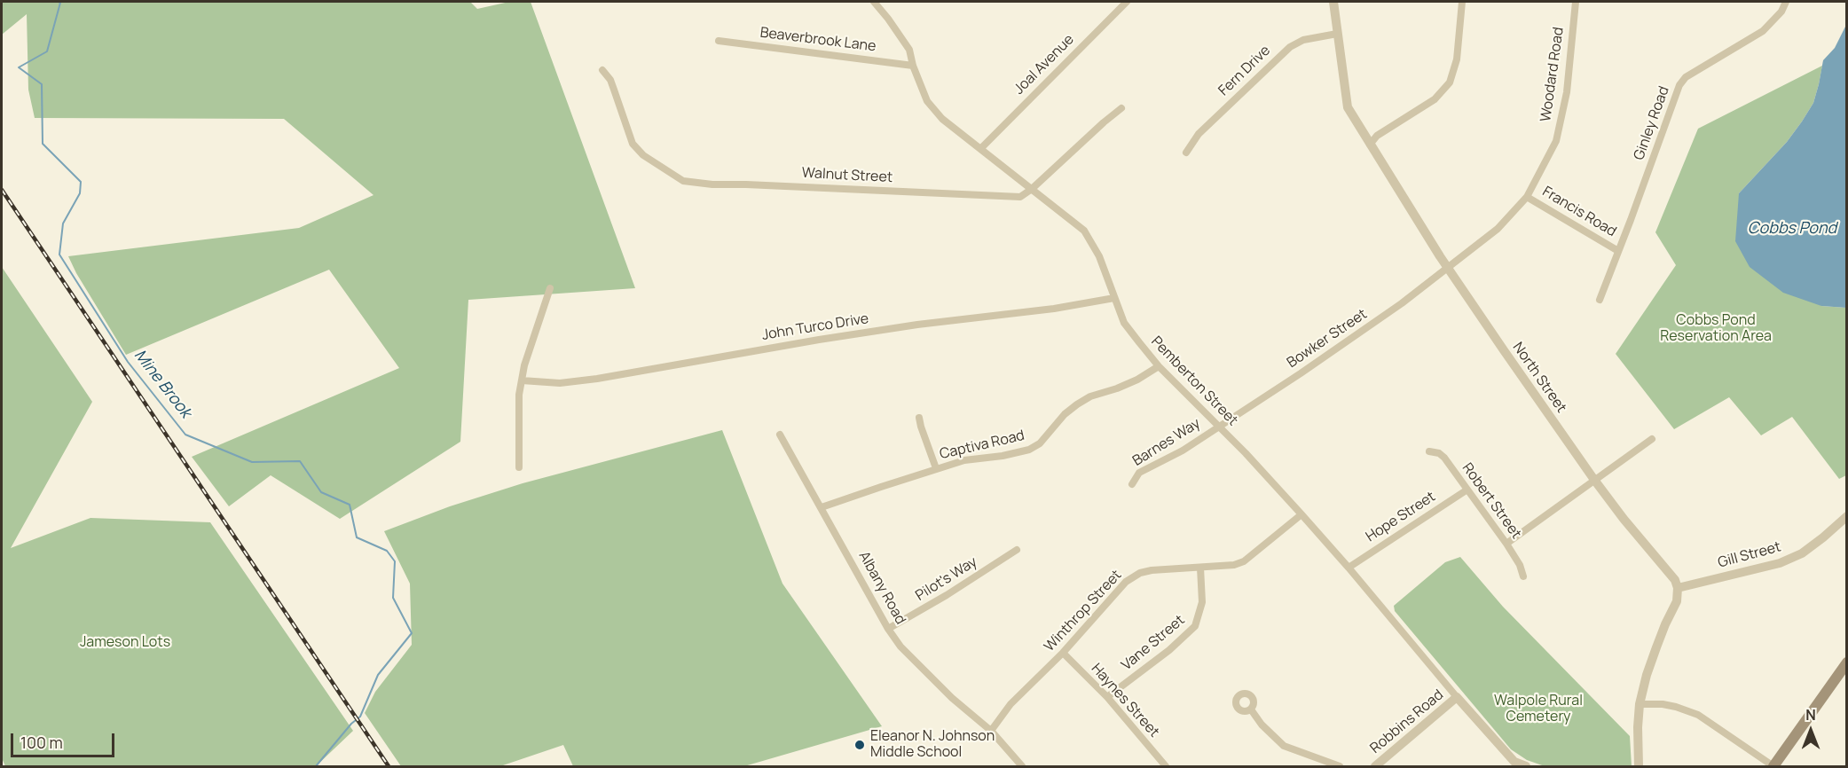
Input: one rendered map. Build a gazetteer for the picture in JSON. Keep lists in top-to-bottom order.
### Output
{
  "streets": {
    "street": [
      "Beaverbrook Lane",
      "Joal Avenue",
      "Fern Drive",
      "Woodard Road",
      "Ginley Road",
      "Walnut Street",
      "Francis Road",
      "John Turco Drive",
      "Bowker Street",
      "North Street",
      "Pemberton Street",
      "Barnes Way",
      "Captiva Road",
      "Robert Street",
      "Hope Street",
      "Gill Street",
      "Pilot's Way",
      "Albany Road",
      "Winthrop Street",
      "Vane Street",
      "Haynes Street",
      "Robbins Road"
    ]
  },
  "crossings": [
    ["Beaverbrook Lane", "Pemberton Street"],
    ["Joal Avenue", "Pemberton Street"],
    ["Fern Drive", "North Street"],
    ["Woodard Road", "Francis Road"],
    ["Woodard Road", "Bowker Street"],
    ["Woodard Road", "North Street"],
    ["Ginley Road", "Francis Road"],
    ["Walnut Street", "Pemberton Street"],
    ["John Turco Drive", "Pemberton Street"],
    ["Bowker Street", "North Street"],
    ["Bowker Street", "Pemberton Street"],
    ["Bowker Street", "Barnes Way"],
    ["North Street", "Gill Street"],
    ["Pemberton Street", "Barnes Way"],
    ["Pemberton Street", "Captiva Road"],
    ["Pemberton Street", "Hope Street"],
    ["Pemberton Street", "Winthrop Street"],
    ["Pemberton Street", "Robbins Road"],
    ["Captiva Road", "Albany Road"],
    ["Robert Street", "Hope Street"],
    ["Pilot's Way", "Albany Road"],
    ["Albany Road", "Winthrop Street"],
    ["Winthrop Street", "Vane Street"],
    ["Winthrop Street", "Haynes Street"],
    ["Vane Street", "Haynes Street"]
  ],
  "water": ["Cobbs Pond", "Mine Brook"],
  "parks": ["Cobbs Pond Reservation Area", "Jameson Lots", "Walpole Rural Cemetery"],
  "places": ["Eleanor N. Johnson Middle School"],
  "scale_bar": "100 m",
  "north": "top"
}
